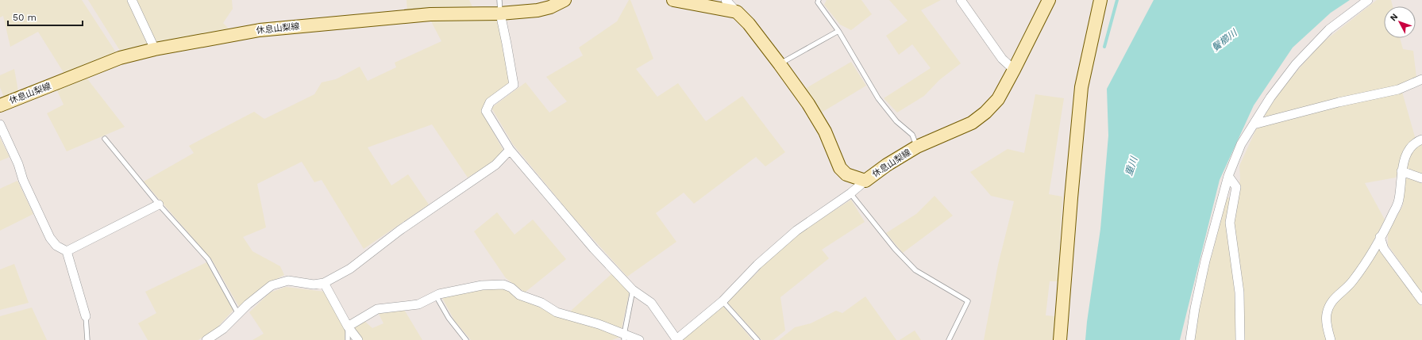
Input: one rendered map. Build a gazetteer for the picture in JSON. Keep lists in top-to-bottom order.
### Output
{
  "streets": {
    "main road": ["休息山梨線"]
  },
  "water": ["鬢櫛川", "重川"],
  "scale_bar": "50 m",
  "north": "top left"
}
